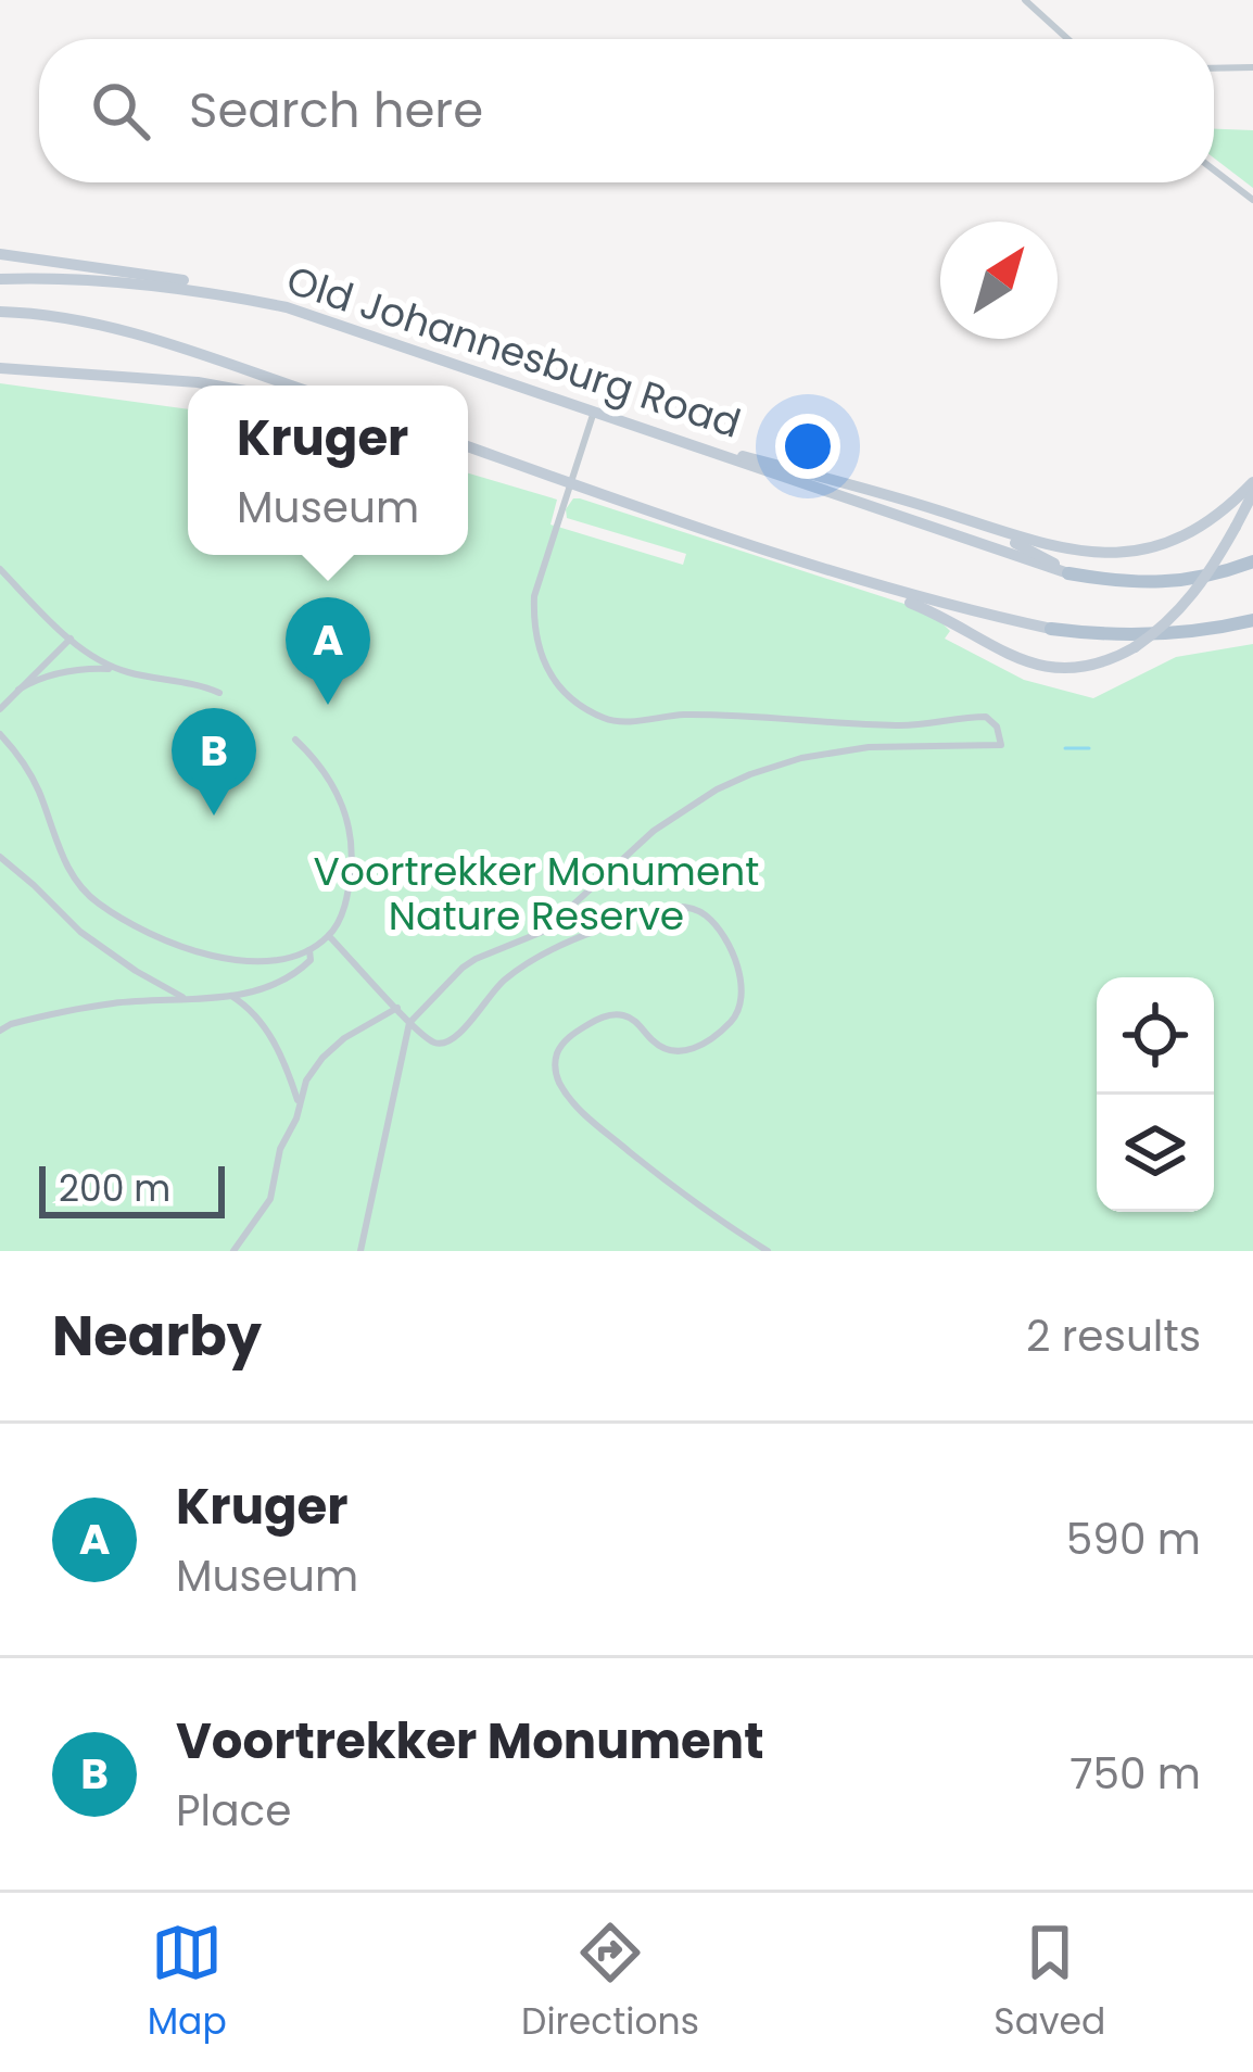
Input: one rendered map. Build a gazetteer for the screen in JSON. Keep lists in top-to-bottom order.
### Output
{
  "streets": {
    "main road": ["Old Johannesburg Road"]
  },
  "parks": ["Voortrekker Monument Nature Reserve"],
  "scale_bar": "200 m",
  "north": "top right",
  "page": {
    "search": "Search here",
    "popup": ["Kruger", "Museum"],
    "pins": ["A", "B"],
    "scale": "200 m",
    "heading": ["Nearby", "2 results"],
    "list": [
      {
        "mark": "A",
        "name": "Kruger",
        "note": "Museum",
        "value": "590 m"
      },
      {
        "mark": "B",
        "name": "Voortrekker Monument",
        "note": "Place",
        "value": "750 m"
      }
    ],
    "nav": ["Map", "Directions", "Saved"]
  }
}
